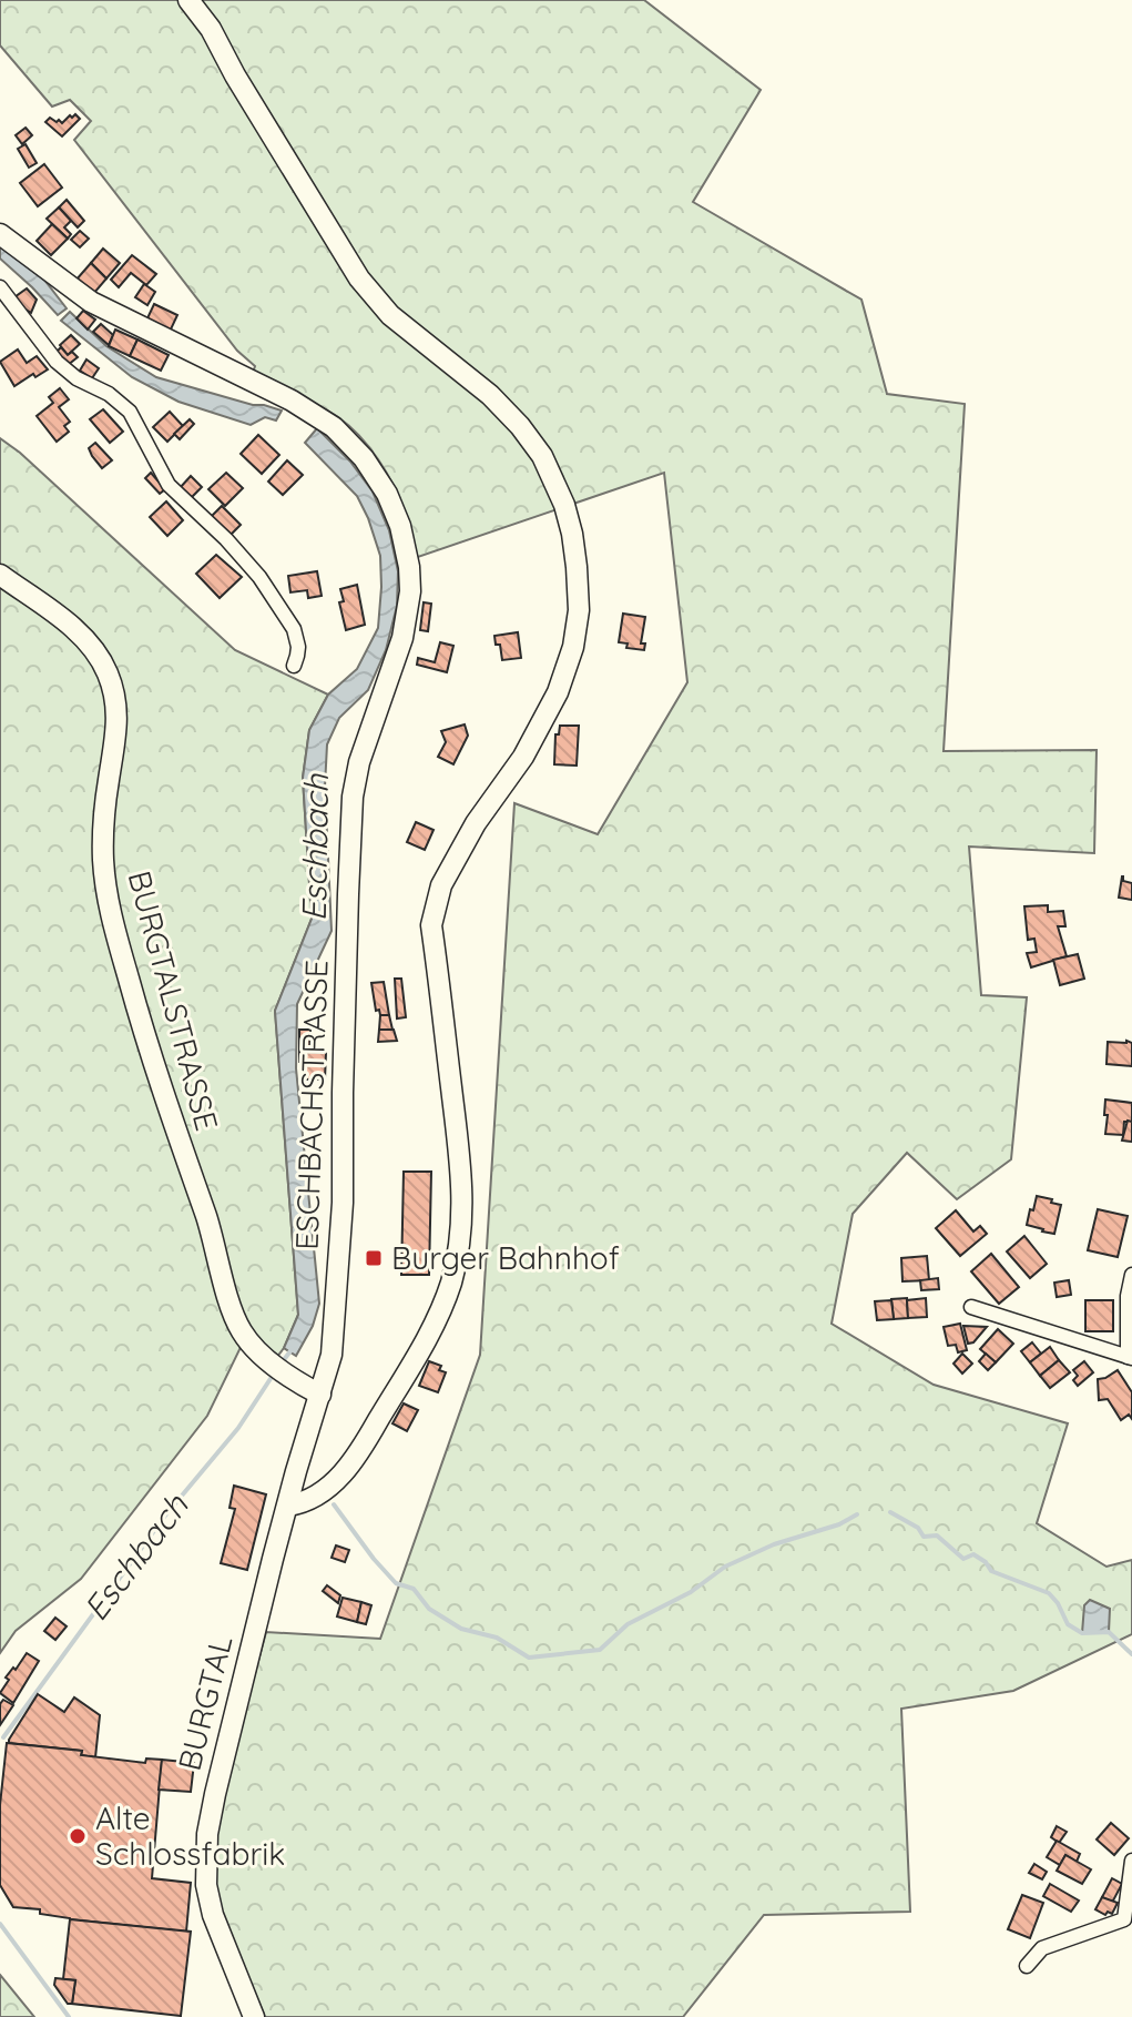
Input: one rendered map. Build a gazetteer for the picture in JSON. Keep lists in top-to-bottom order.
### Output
{
  "streets": {
    "main road": ["BURGTALSTRASSE", "ESCHBACHSTRASSE", "BURGTAL"]
  },
  "crossings": [
    ["BURGTALSTRASSE", "ESCHBACHSTRASSE"],
    ["ESCHBACHSTRASSE", "BURGTAL"]
  ],
  "water": ["Eschbach"],
  "places": {
    "transit": ["Burger Bahnhof"],
    "other": ["Alte Schlossfabrik"]
  }
}
